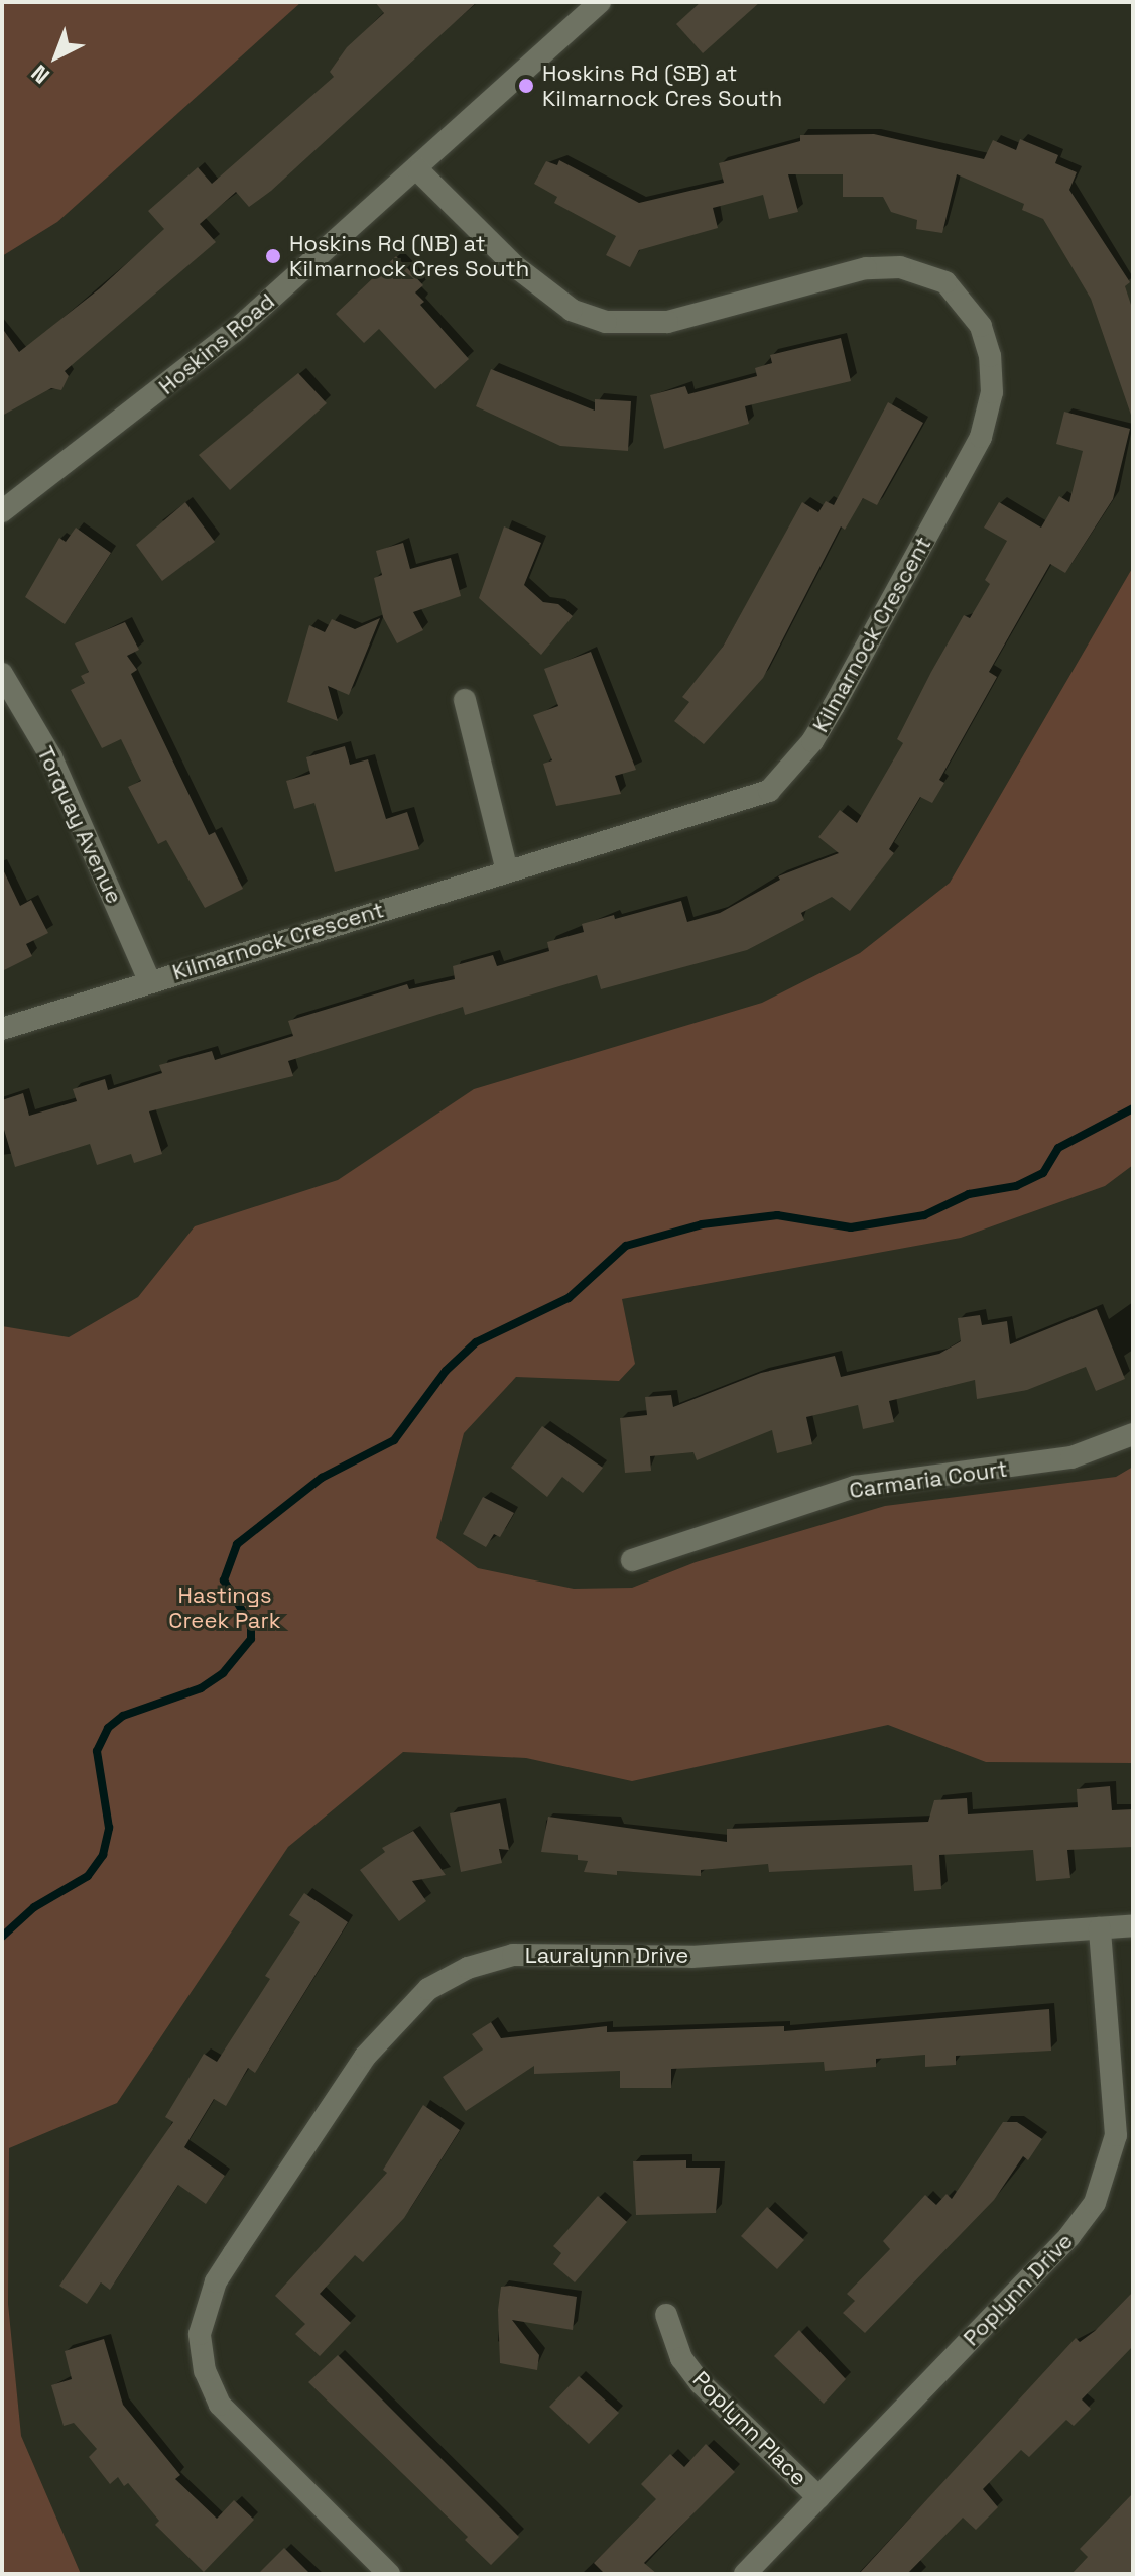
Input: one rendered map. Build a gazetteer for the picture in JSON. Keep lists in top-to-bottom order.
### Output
{
  "streets": {
    "street": [
      "Hoskins Road",
      "Kilmarnock Crescent",
      "Torquay Avenue",
      "Carmaria Court",
      "Lauralynn Drive",
      "Poplynn Drive",
      "Poplynn Place"
    ]
  },
  "crossings": [
    ["Hoskins Road", "Kilmarnock Crescent"],
    ["Kilmarnock Crescent", "Torquay Avenue"],
    ["Lauralynn Drive", "Poplynn Drive"],
    ["Poplynn Drive", "Poplynn Place"]
  ],
  "parks": ["Hastings Creek Park"],
  "places": ["Hoskins Rd (SB) at Kilmarnock Cres South", "Hoskins Rd (NB) at Kilmarnock Cres South"],
  "north": "bottom left"
}
